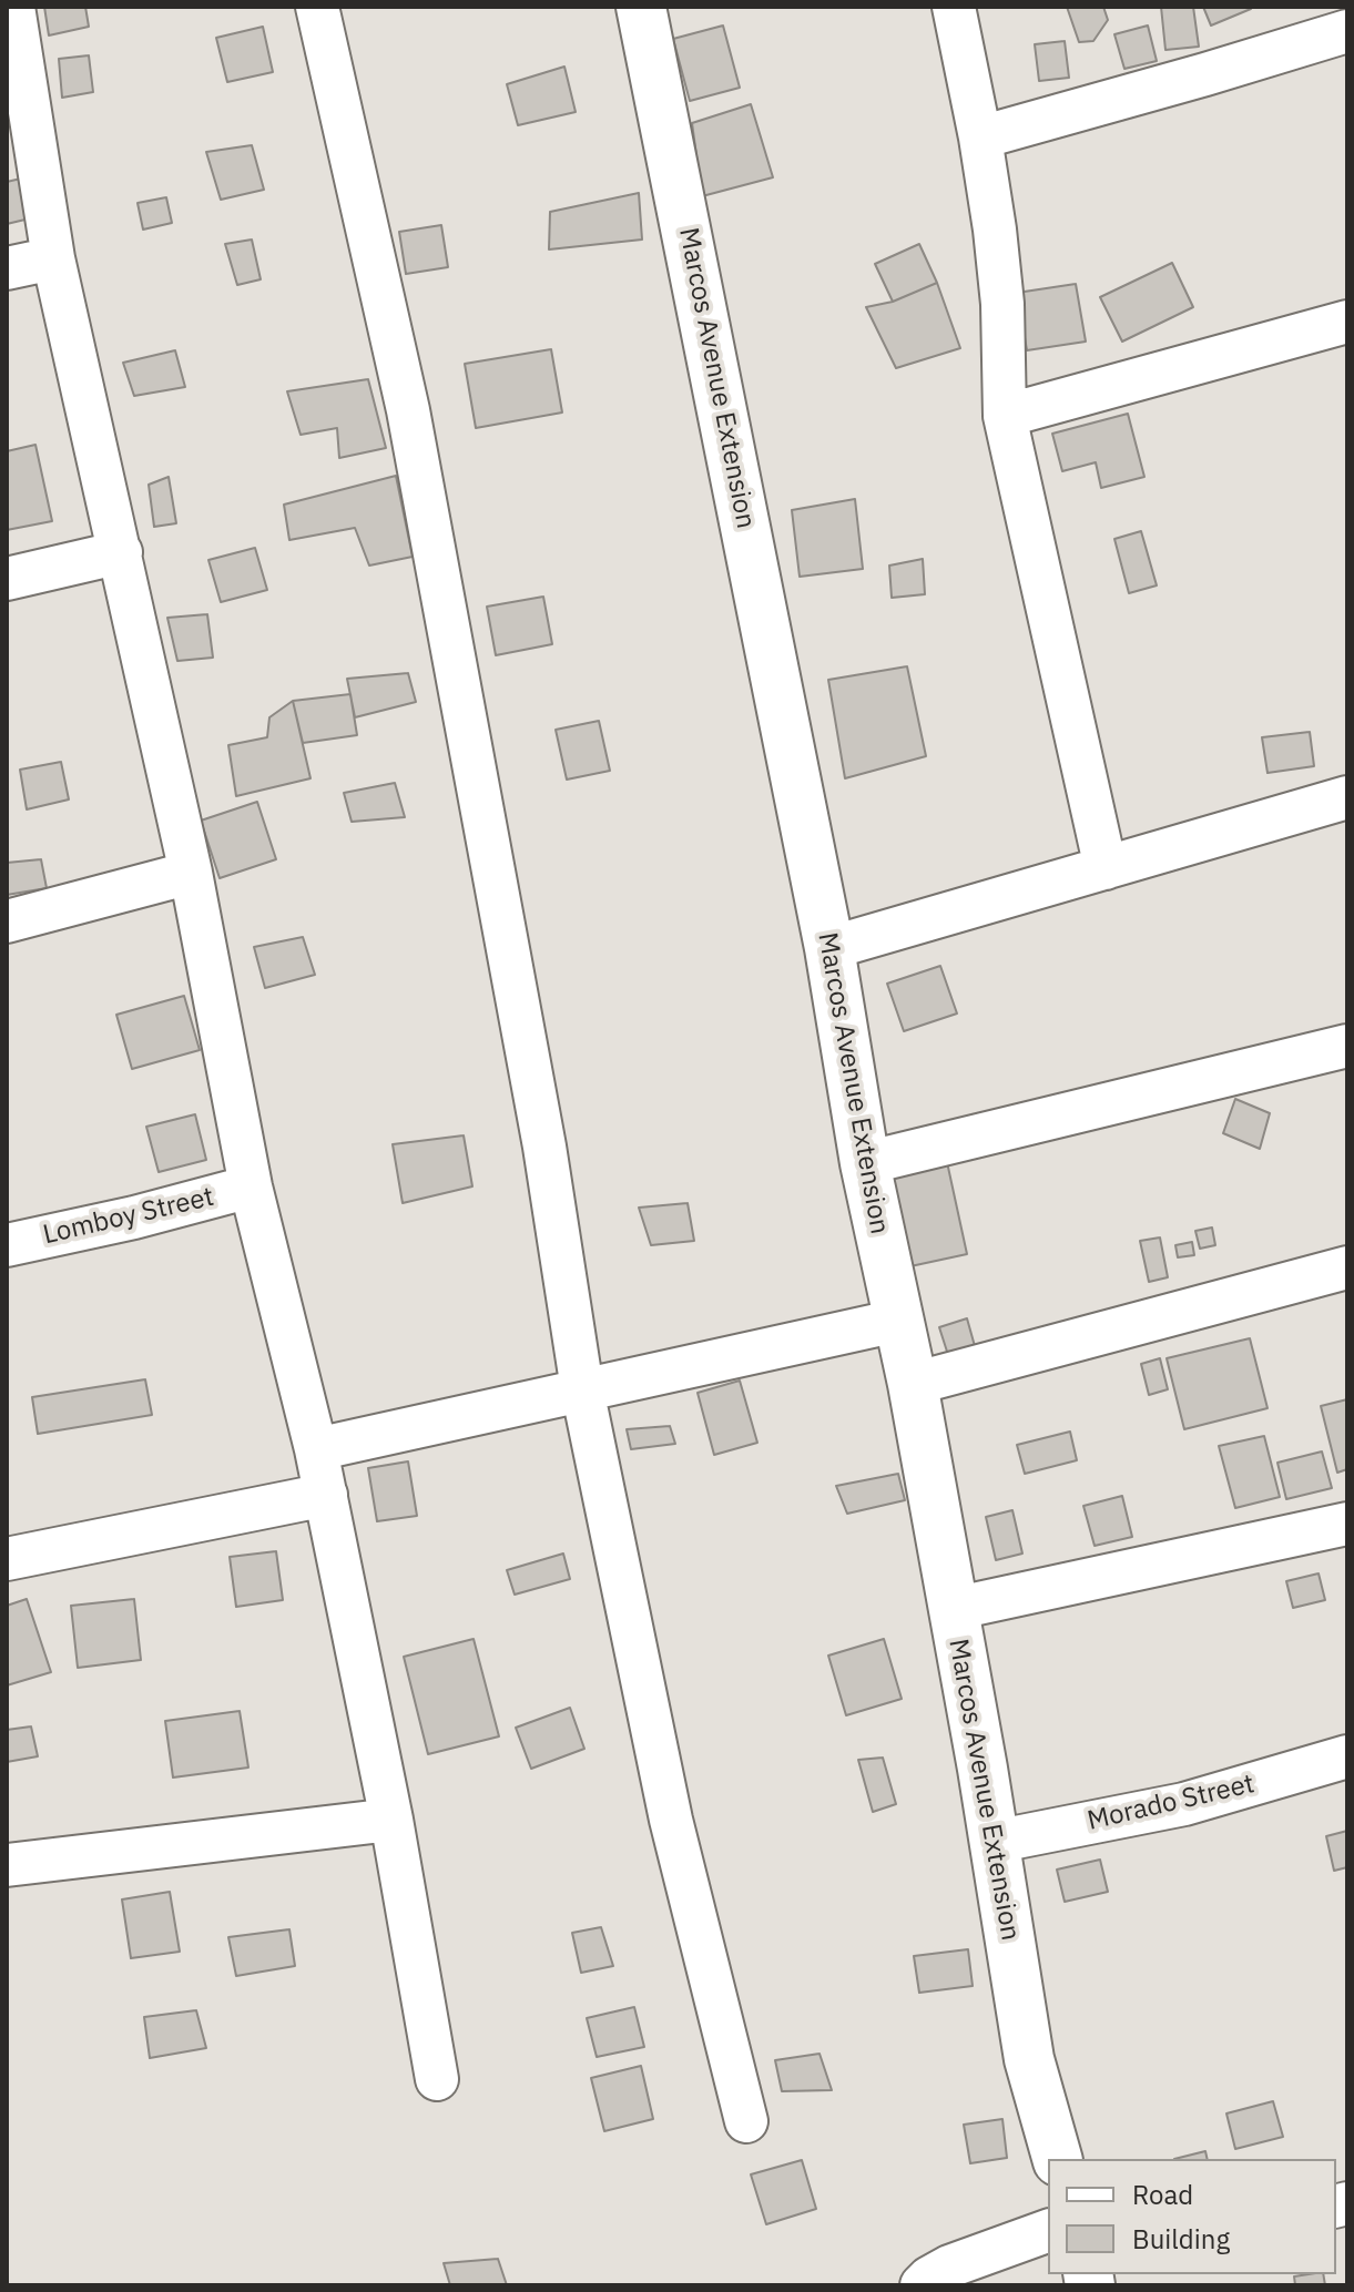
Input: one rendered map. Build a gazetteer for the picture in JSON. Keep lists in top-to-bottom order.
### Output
{
  "streets": {
    "street": ["Marcos Avenue Extension", "Lomboy Street", "Morado Street"]
  },
  "crossings": [
    ["Marcos Avenue Extension", "Morado Street"]
  ],
  "legend": ["Road", "Building"]
}
